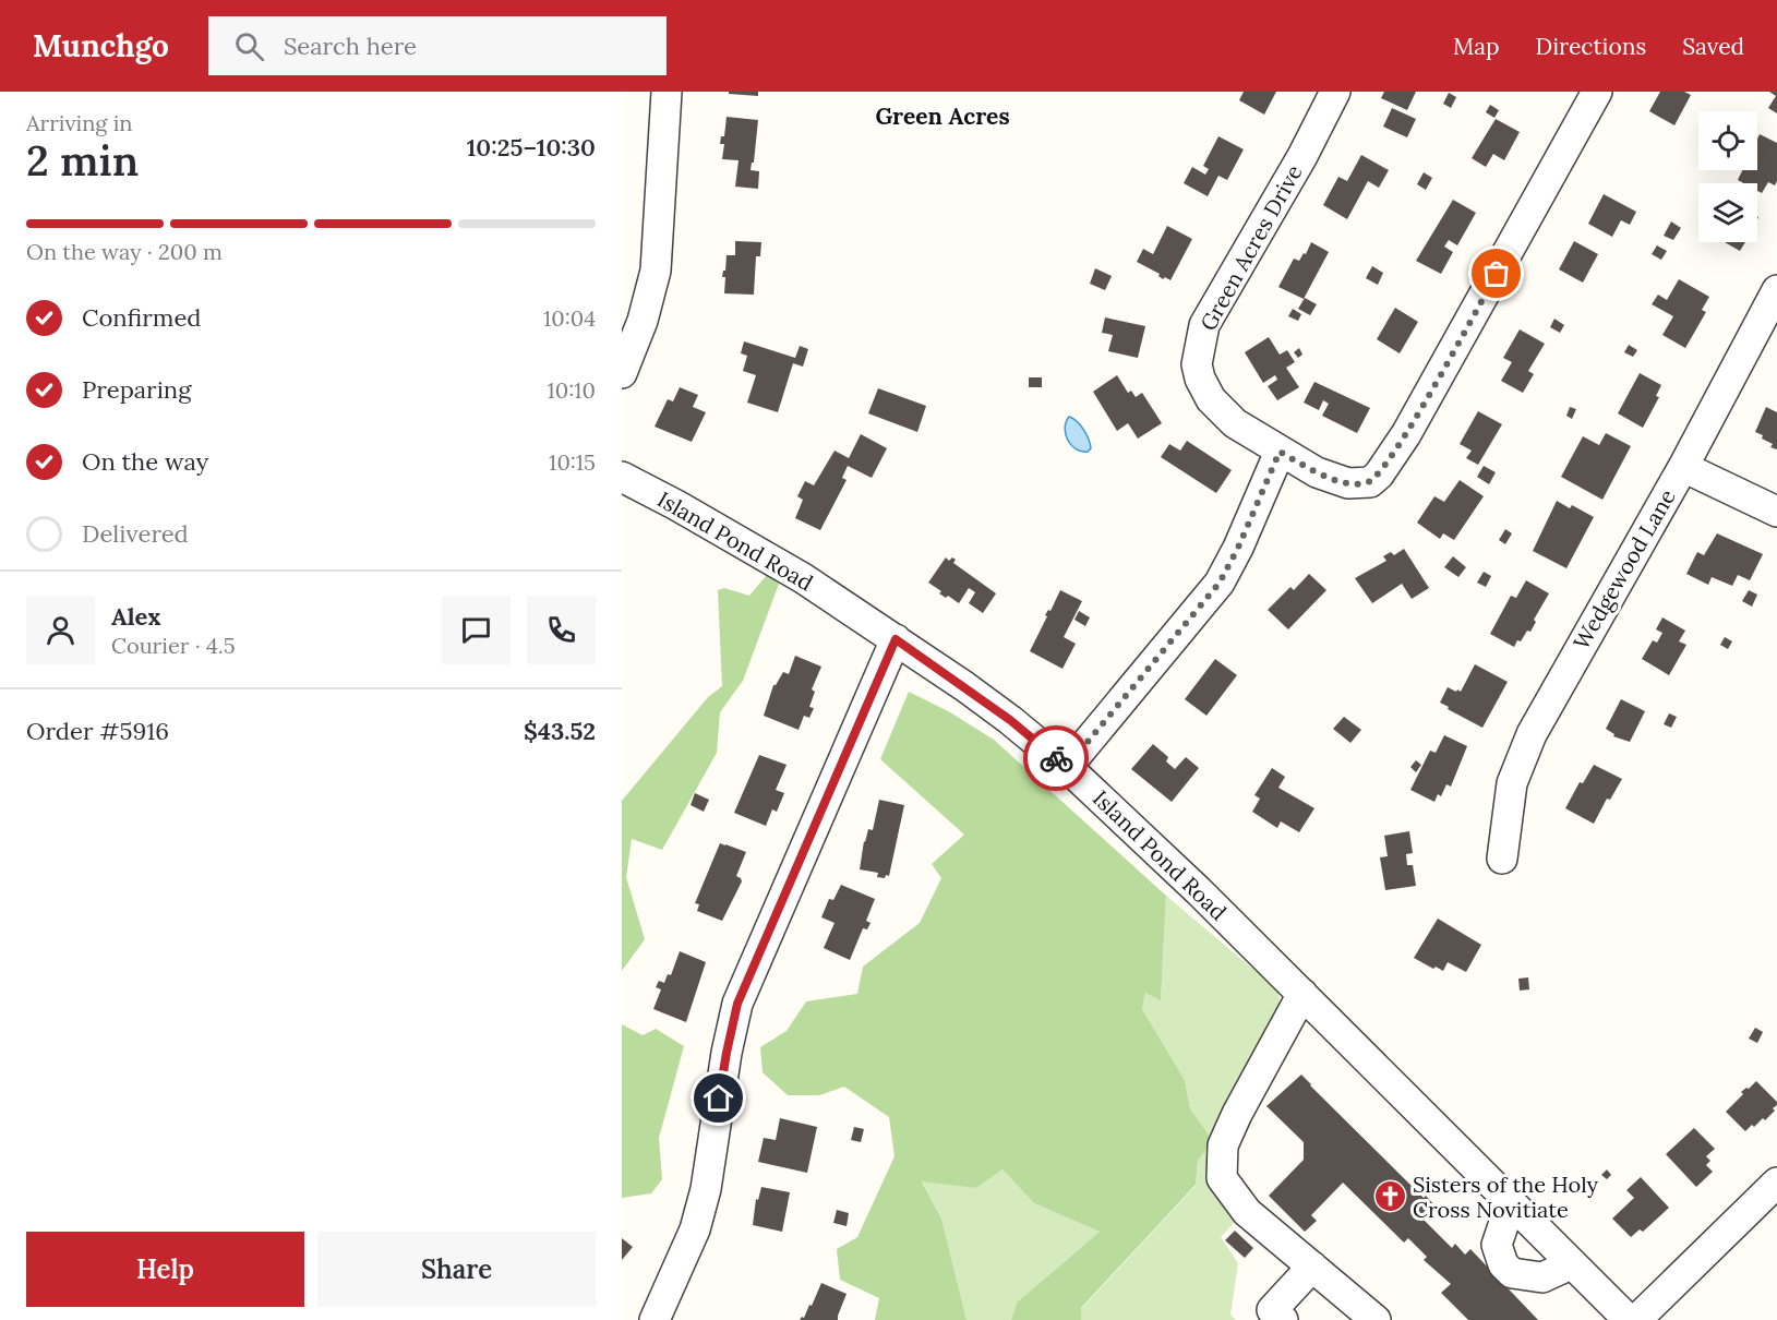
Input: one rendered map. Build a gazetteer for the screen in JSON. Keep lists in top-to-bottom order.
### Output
{
  "streets": {
    "street": ["Green Acres Drive", "Island Pond Road", "Wedgewood Lane"]
  },
  "districts": ["Green Acres"],
  "places": {
    "church": ["Sisters of the Holy Cross Novitiate"]
  },
  "page": {
    "header": "Munchgo",
    "search": "Search here",
    "nav": ["Map", "Directions", "Saved"],
    "heading": ["2 min", "Arriving in", "10:25–10:30"],
    "panel": [
      "Alex",
      "Courier · 4.5",
      "Order #5916",
      "$43.52"
    ],
    "bar": "On the way · 200 m",
    "list": [
      ["Confirmed", "10:04"],
      ["Preparing", "10:10"],
      ["On the way", "10:15"],
      "Delivered"
    ],
    "buttons": ["Help", "Share"]
  }
}
